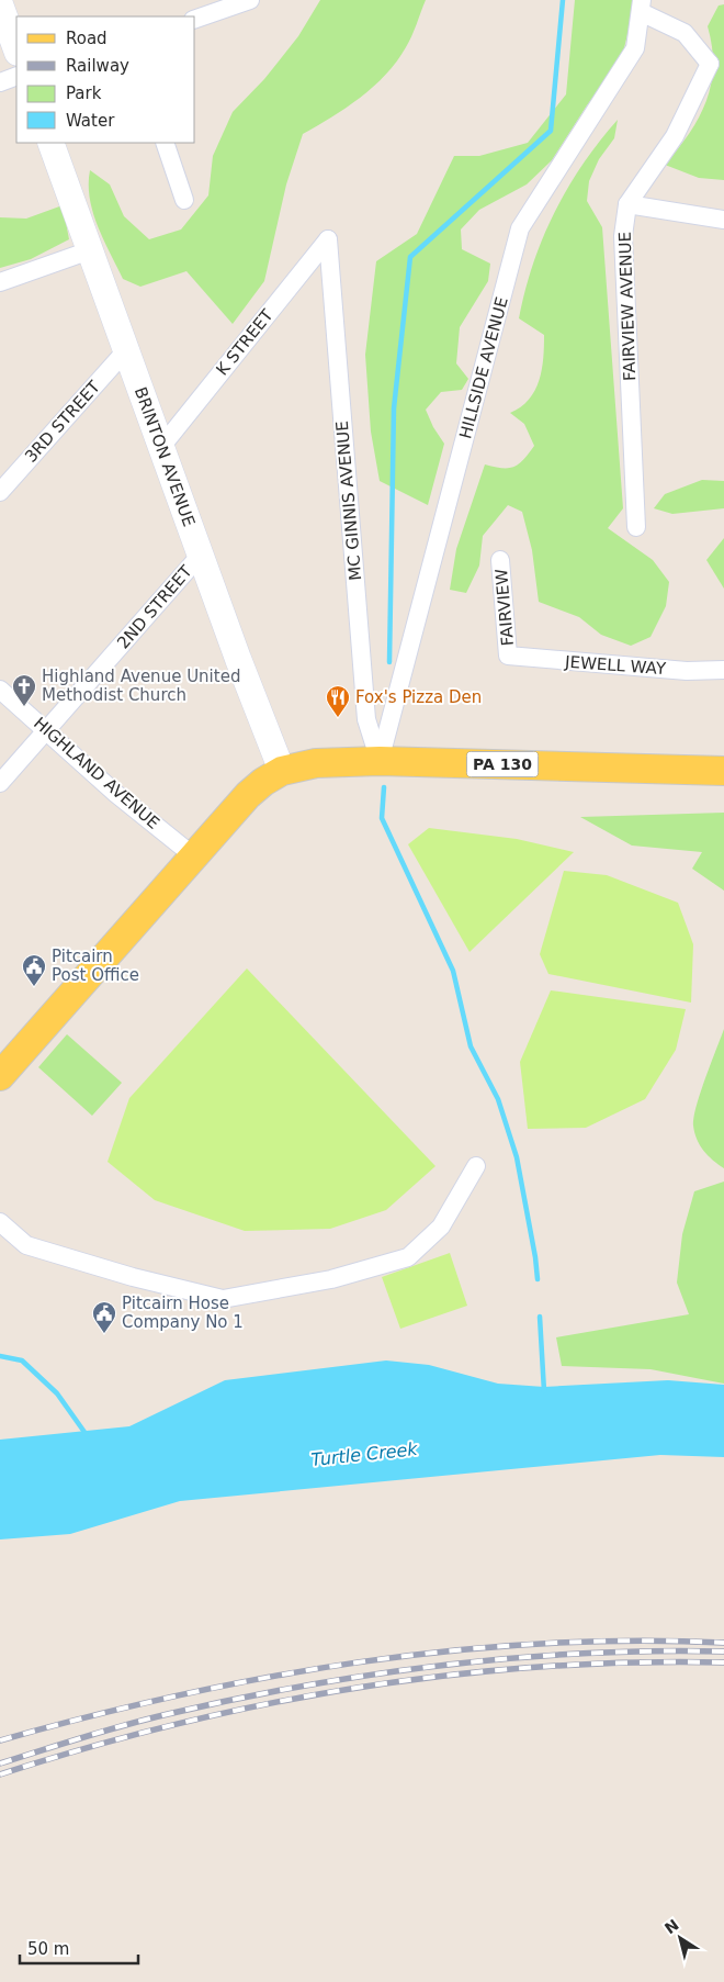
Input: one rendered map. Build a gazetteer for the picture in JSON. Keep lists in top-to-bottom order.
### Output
{
  "streets": {
    "main road": ["PA 130"],
    "street": [
      "FAIRVIEW AVENUE",
      "K STREET",
      "HILLSIDE AVENUE",
      "3RD STREET",
      "BRINTON AVENUE",
      "MC GINNIS AVENUE",
      "2ND STREET",
      "FAIRVIEW",
      "JEWELL WAY",
      "HIGHLAND AVENUE"
    ]
  },
  "crossings": [
    ["FAIRVIEW AVENUE", "HILLSIDE AVENUE"],
    ["K STREET", "BRINTON AVENUE"],
    ["K STREET", "MC GINNIS AVENUE"],
    ["HILLSIDE AVENUE", "MC GINNIS AVENUE"],
    ["HILLSIDE AVENUE", "PA 130"],
    ["3RD STREET", "BRINTON AVENUE"],
    ["BRINTON AVENUE", "2ND STREET"],
    ["BRINTON AVENUE", "PA 130"],
    ["MC GINNIS AVENUE", "PA 130"],
    ["2ND STREET", "HIGHLAND AVENUE"],
    ["FAIRVIEW", "JEWELL WAY"],
    ["PA 130", "HIGHLAND AVENUE"]
  ],
  "water": ["Turtle Creek"],
  "places": {
    "church": ["Highland Avenue United Methodist Church"],
    "restaurant": ["Fox's Pizza Den"],
    "public building": ["Pitcairn Post Office", "Pitcairn Hose Company No 1"]
  },
  "legend": [
    "Road",
    "Railway",
    "Park",
    "Water"
  ],
  "scale_bar": "50 m",
  "north": "top left"
}
